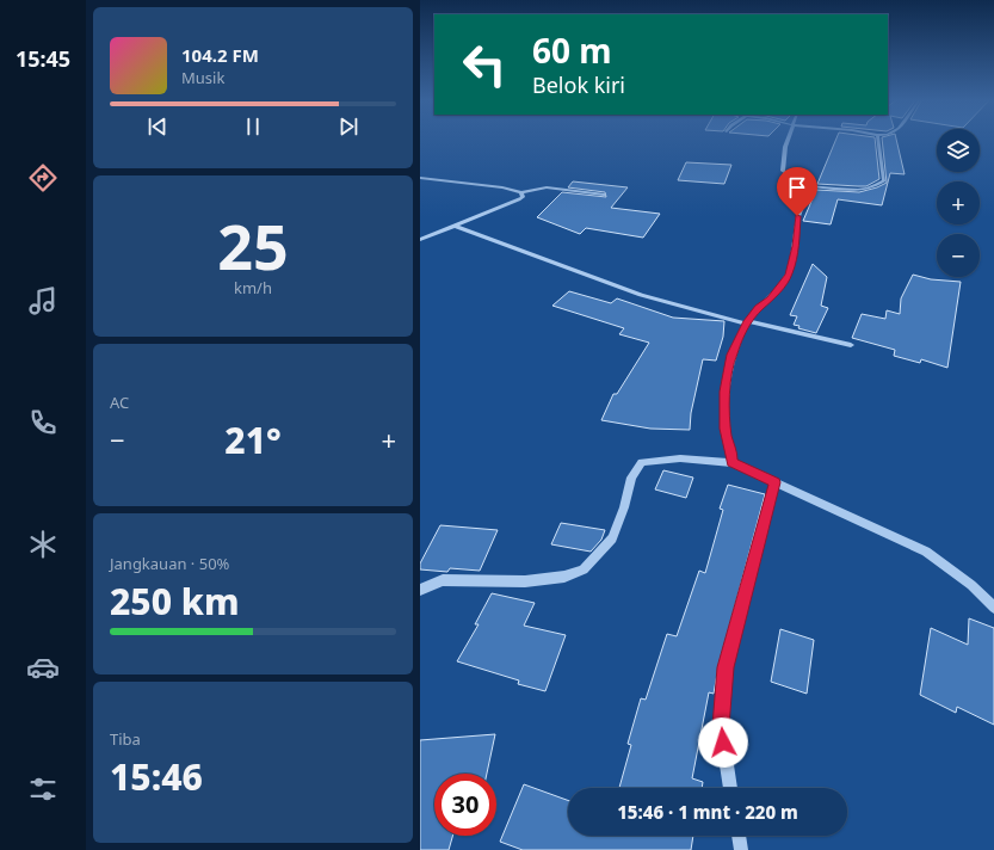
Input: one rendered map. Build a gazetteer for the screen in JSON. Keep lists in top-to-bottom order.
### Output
{
  "page": {
    "tabs": "15:45",
    "turn": ["60 m", "Belok kiri"],
    "song": ["104.2 FM", "Musik"],
    "map_buttons": ["+", "−"],
    "tile": [
      ["25", "km/h"],
      "AC",
      ["Jangkauan · 50%", "250 km"],
      ["Tiba", "15:46"]
    ],
    "heat": ["−", "21°", "+"],
    "limit": "30",
    "trip": "15:46 · 1 mnt · 220 m"
  }
}
